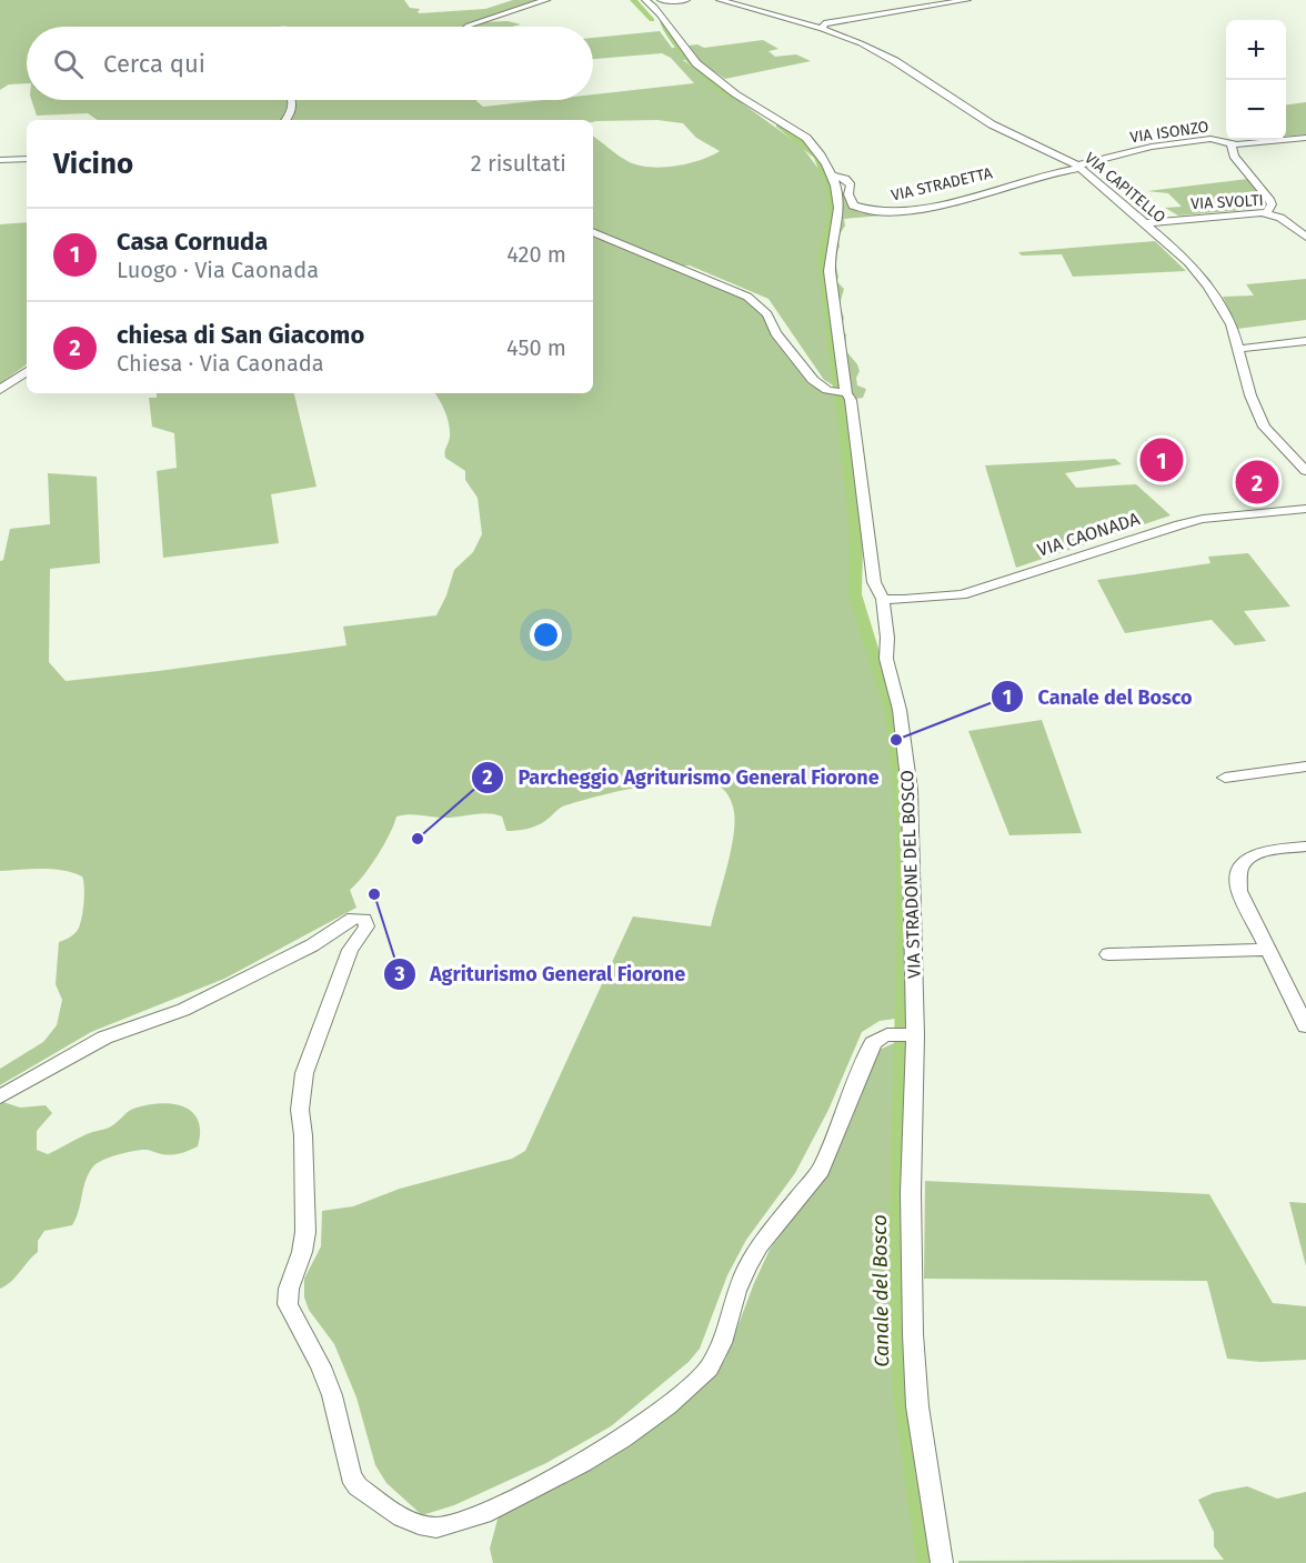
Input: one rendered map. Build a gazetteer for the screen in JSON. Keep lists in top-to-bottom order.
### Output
{
  "streets": {
    "street": [
      "VIA ISONZO",
      "VIA STRADETTA",
      "VIA CAPITELLO",
      "VIA SVOLTI",
      "VIA CAONADA",
      "VIA STRADONE DEL BOSCO"
    ]
  },
  "crossings": [
    ["VIA ISONZO", "VIA STRADETTA"],
    ["VIA ISONZO", "VIA CAPITELLO"],
    ["VIA STRADETTA", "VIA CAPITELLO"],
    ["VIA STRADETTA", "VIA STRADONE DEL BOSCO"],
    ["VIA CAPITELLO", "VIA SVOLTI"],
    ["VIA CAONADA", "VIA STRADONE DEL BOSCO"]
  ],
  "water": ["Canale del Bosco"],
  "places": ["Canale del Bosco", "Parcheggio Agriturismo General Fiorone", "Agriturismo General Fiorone"],
  "page": {
    "map_buttons": ["+", "−"],
    "search": "Cerca qui",
    "heading": ["Vicino", "2 risultati"],
    "list": [
      {
        "mark": "1",
        "name": "Casa Cornuda",
        "note": "Luogo · Via Caonada",
        "value": "420 m"
      },
      {
        "mark": "2",
        "name": "chiesa di San Giacomo",
        "note": "Chiesa · Via Caonada",
        "value": "450 m"
      }
    ],
    "pins": ["1", "2"]
  }
}
